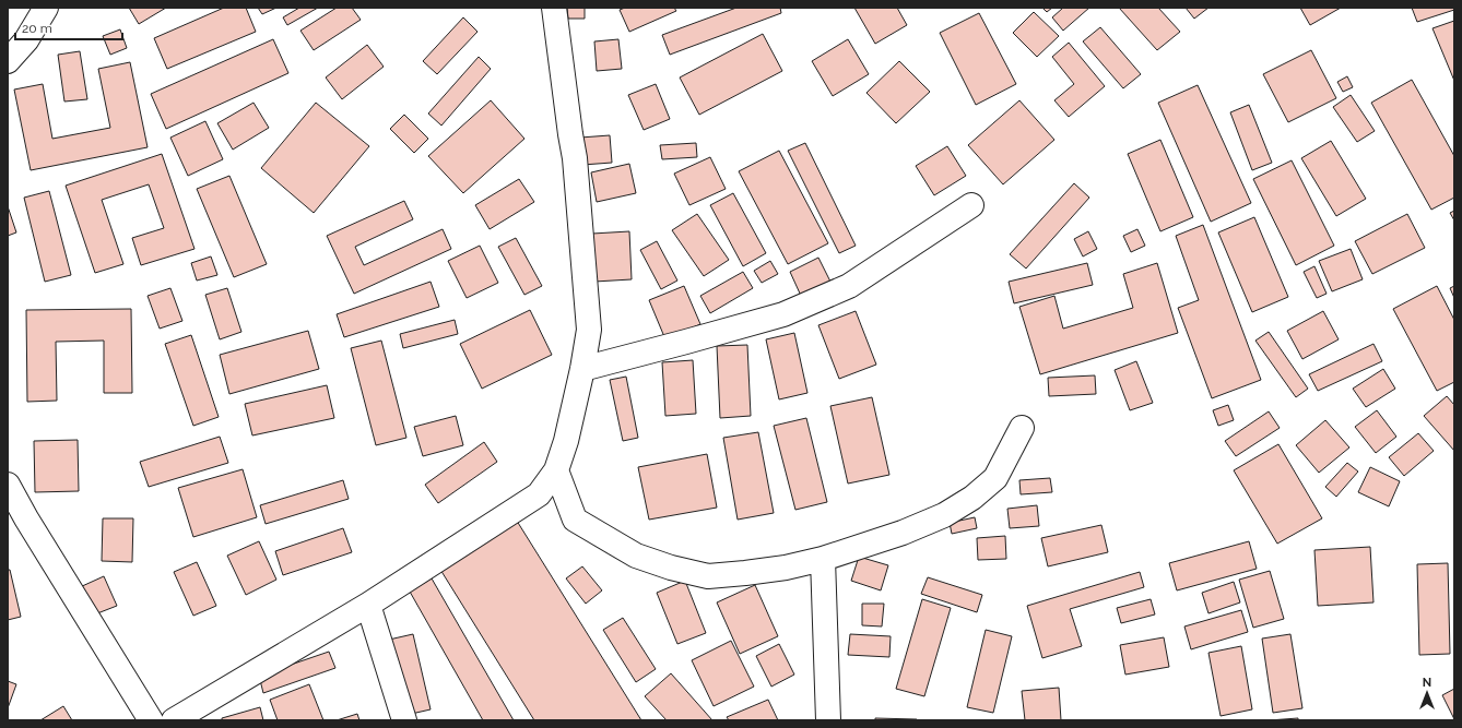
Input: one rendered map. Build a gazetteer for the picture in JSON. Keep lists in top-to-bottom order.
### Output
{
  "scale_bar": "20 m",
  "north": "top"
}
